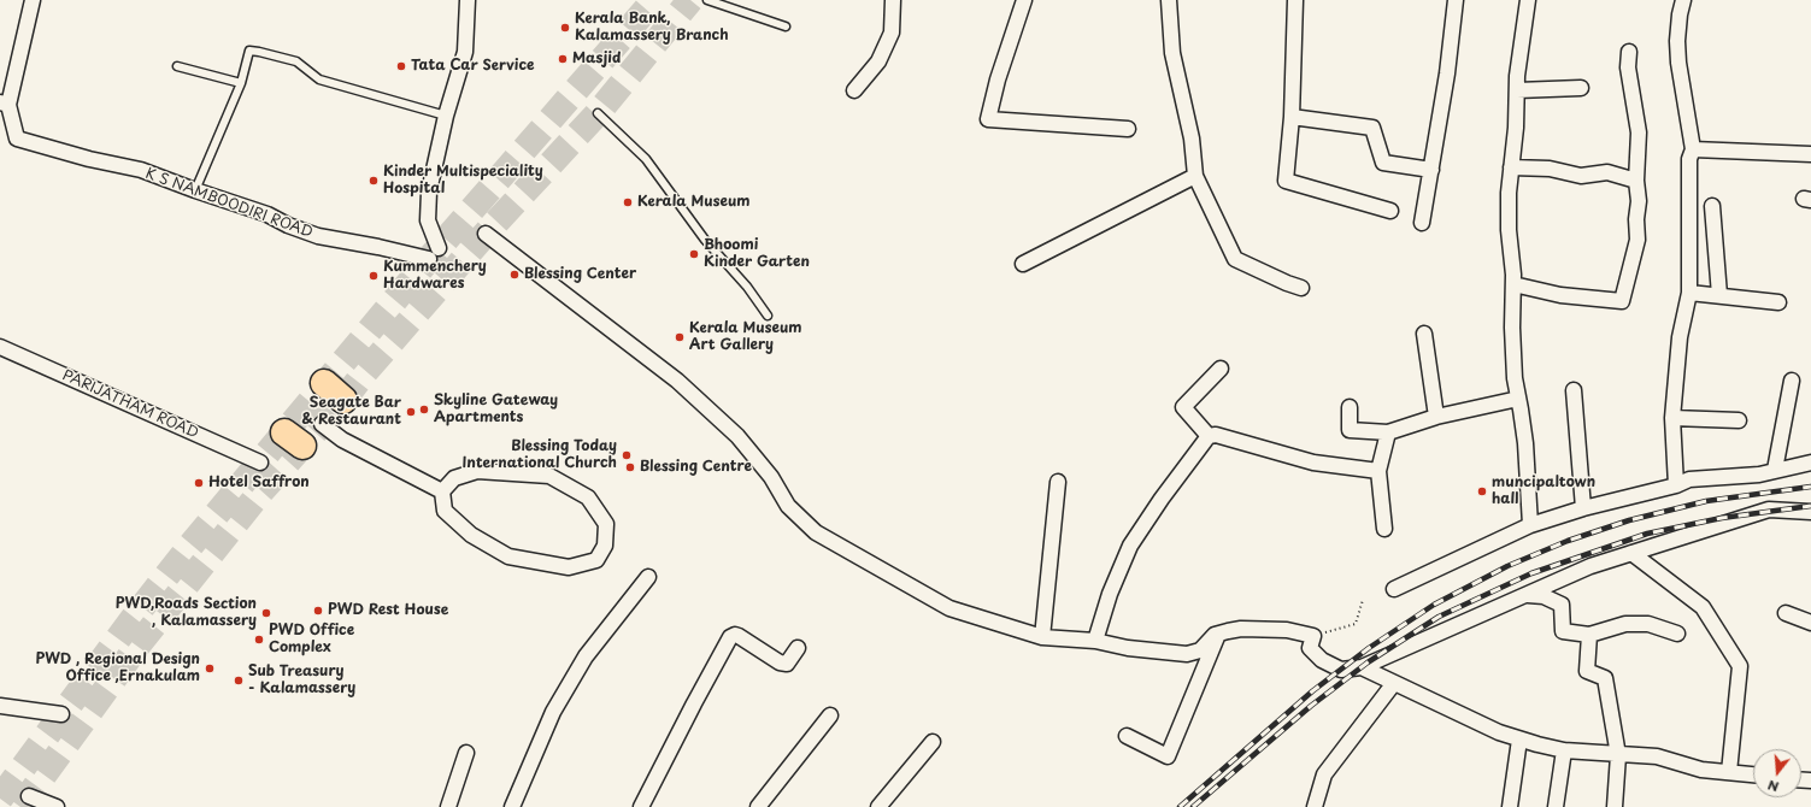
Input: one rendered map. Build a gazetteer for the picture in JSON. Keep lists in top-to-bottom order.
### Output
{
  "streets": {
    "street": ["K S NAMBOODIRI ROAD", "PARIJATHAM ROAD"]
  },
  "places": [
    "Kerala Bank, Kalamassery Branch",
    "Masjid",
    "Tata Car Service",
    "Kinder Multispeciality Hospital",
    "Kerala Museum",
    "Bhoomi Kinder Garten",
    "Blessing Center",
    "Kummenchery Hardwares",
    "Kerala Museum Art Gallery",
    "Skyline Gateway Apartments",
    "Seagate Bar & Restaurant",
    "Blessing Today International Church",
    "Blessing Centre",
    "Hotel Saffron",
    "muncipaltown hall",
    "PWD Rest House",
    "PWD,Roads Section , Kalamassery",
    "PWD Office Complex",
    "PWD , Regional Design Office ,Ernakulam",
    "Sub Treasury - Kalamassery"
  ],
  "north": "bottom"
}
